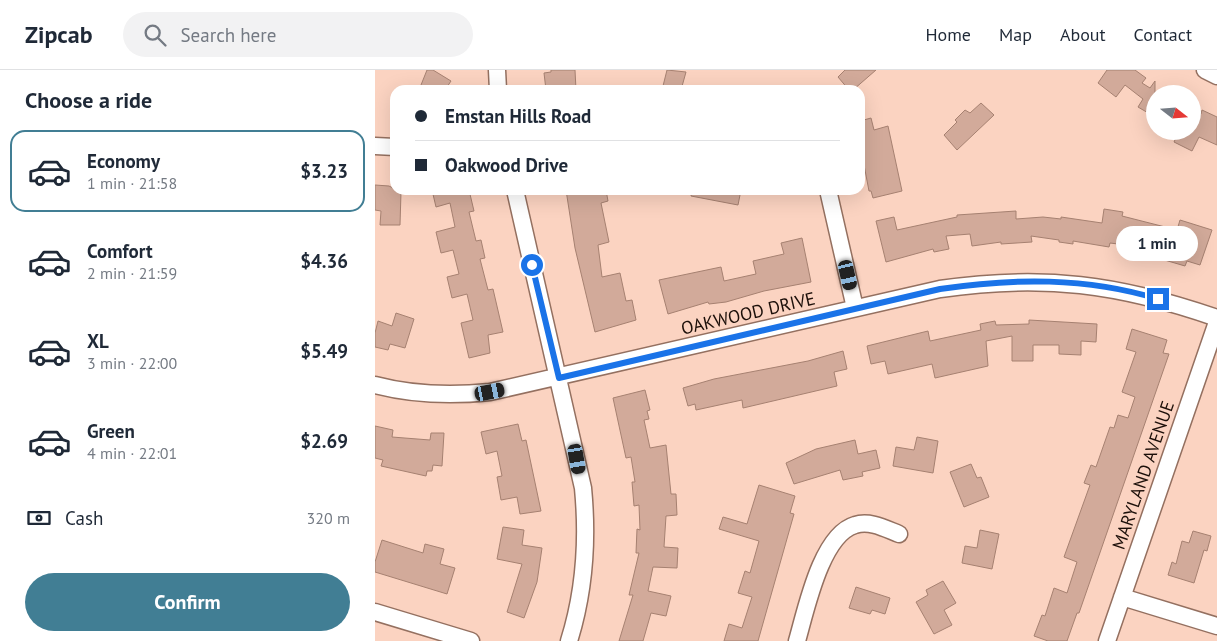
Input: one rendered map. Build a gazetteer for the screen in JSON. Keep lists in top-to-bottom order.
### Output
{
  "streets": {
    "street": ["OAKWOOD DRIVE", "MARYLAND AVENUE"]
  },
  "crossings": [
    ["OAKWOOD DRIVE", "MARYLAND AVENUE"]
  ],
  "north": "right",
  "page": {
    "header": "Zipcab",
    "search": "Search here",
    "nav": [
      "Home",
      "Map",
      "About",
      "Contact"
    ],
    "heading": "Choose a ride",
    "banner": ["Emstan Hills Road", "Oakwood Drive"],
    "list": [
      {
        "name": "Economy",
        "note": "1 min · 21:58",
        "value": "$3.23"
      },
      {
        "name": "Comfort",
        "note": "2 min · 21:59",
        "value": "$4.36"
      },
      {
        "name": "XL",
        "note": "3 min · 22:00",
        "value": "$5.49"
      },
      {
        "name": "Green",
        "note": "4 min · 22:01",
        "value": "$2.69"
      }
    ],
    "bubble": "1 min",
    "pay": ["Cash", "320 m"],
    "buttons": "Confirm"
  }
}
